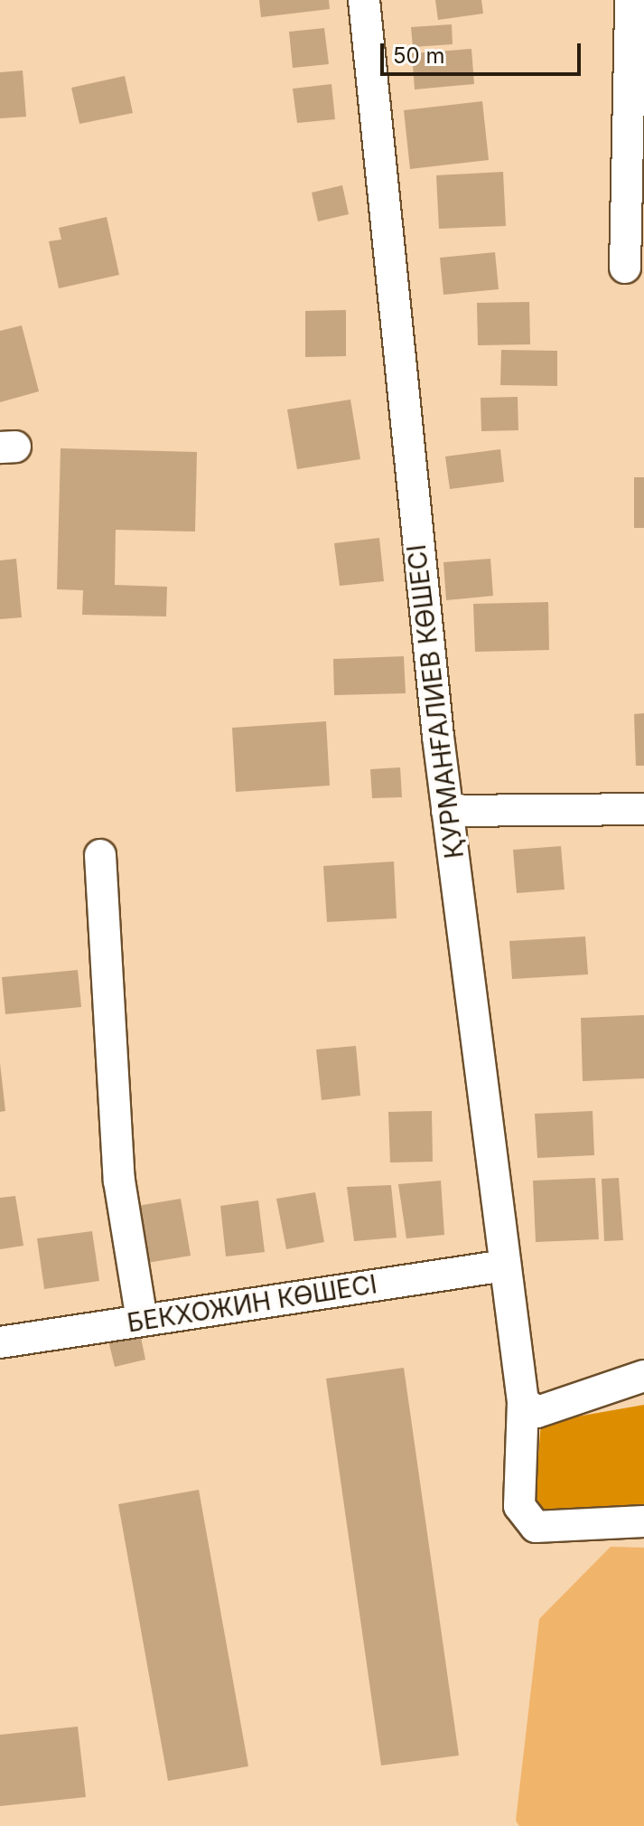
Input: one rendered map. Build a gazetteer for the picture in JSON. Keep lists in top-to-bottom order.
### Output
{
  "streets": {
    "street": ["ҚУРМАНҒАЛИЕВ КӨШЕСІ", "БЕКХОЖИН КӨШЕСІ"]
  },
  "crossings": [
    ["ҚУРМАНҒАЛИЕВ КӨШЕСІ", "БЕКХОЖИН КӨШЕСІ"]
  ],
  "scale_bar": "50 m"
}
